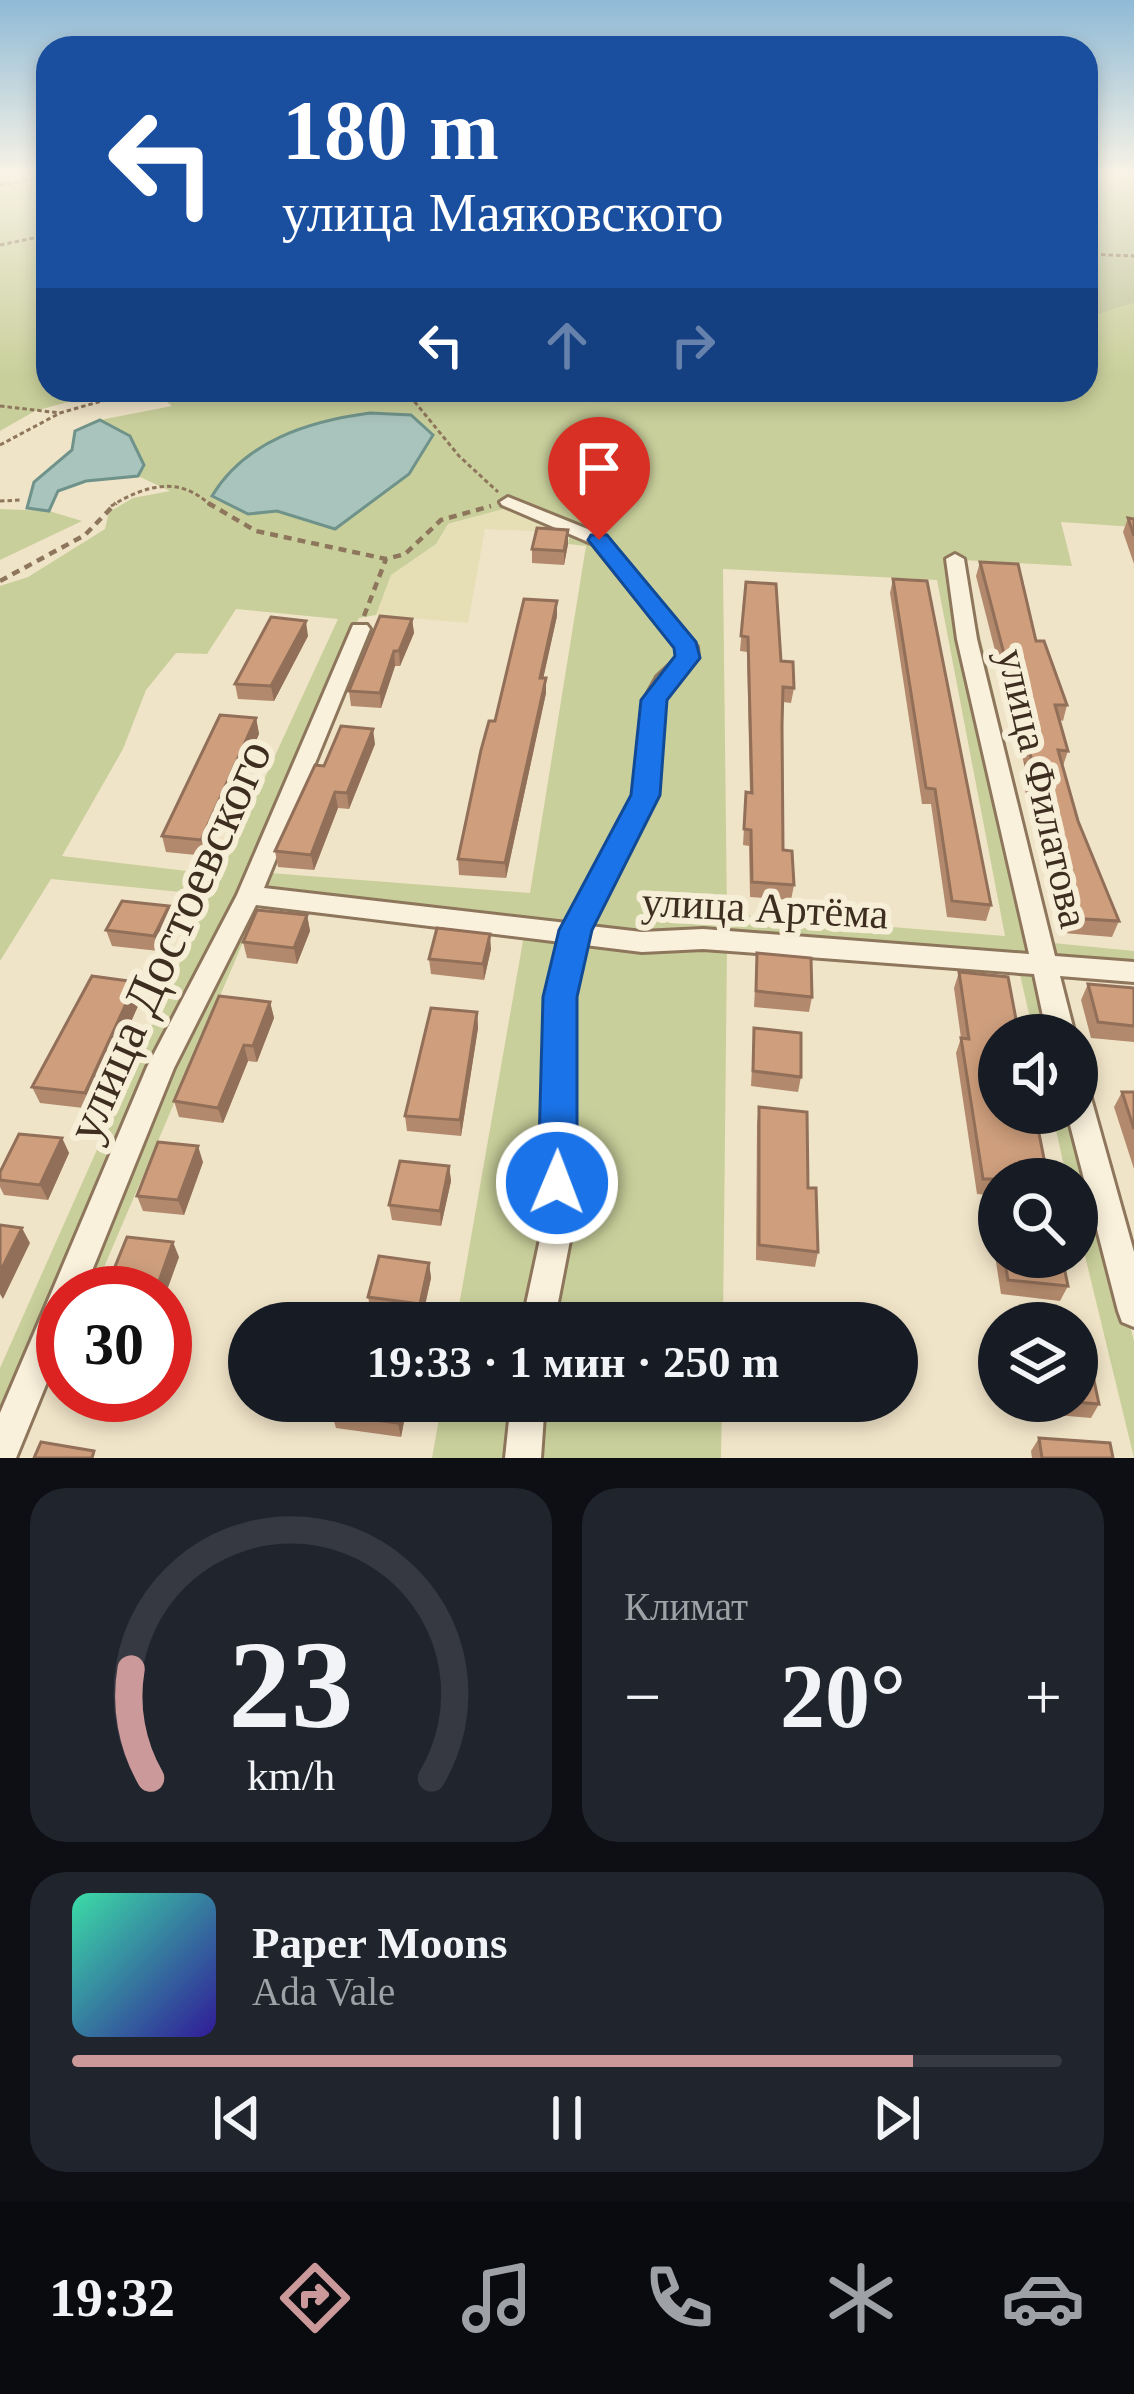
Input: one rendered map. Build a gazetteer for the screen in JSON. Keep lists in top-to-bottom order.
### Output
{
  "streets": {
    "street": ["улица Филатова", "улица Артёма", "улица Достоевского"]
  },
  "crossings": [
    ["улица Филатова", "улица Артёма"],
    ["улица Артёма", "улица Достоевского"]
  ],
  "page": {
    "turn": ["180 m", "улица Маяковского"],
    "limit": "30",
    "trip": "19:33 · 1 мин · 250 m",
    "tile": "Климат",
    "heat": ["−", "20°", "+"],
    "song": ["Paper Moons", "Ada Vale"],
    "tabs": "19:32",
    "gauge": ["23", "km/h"]
  }
}
